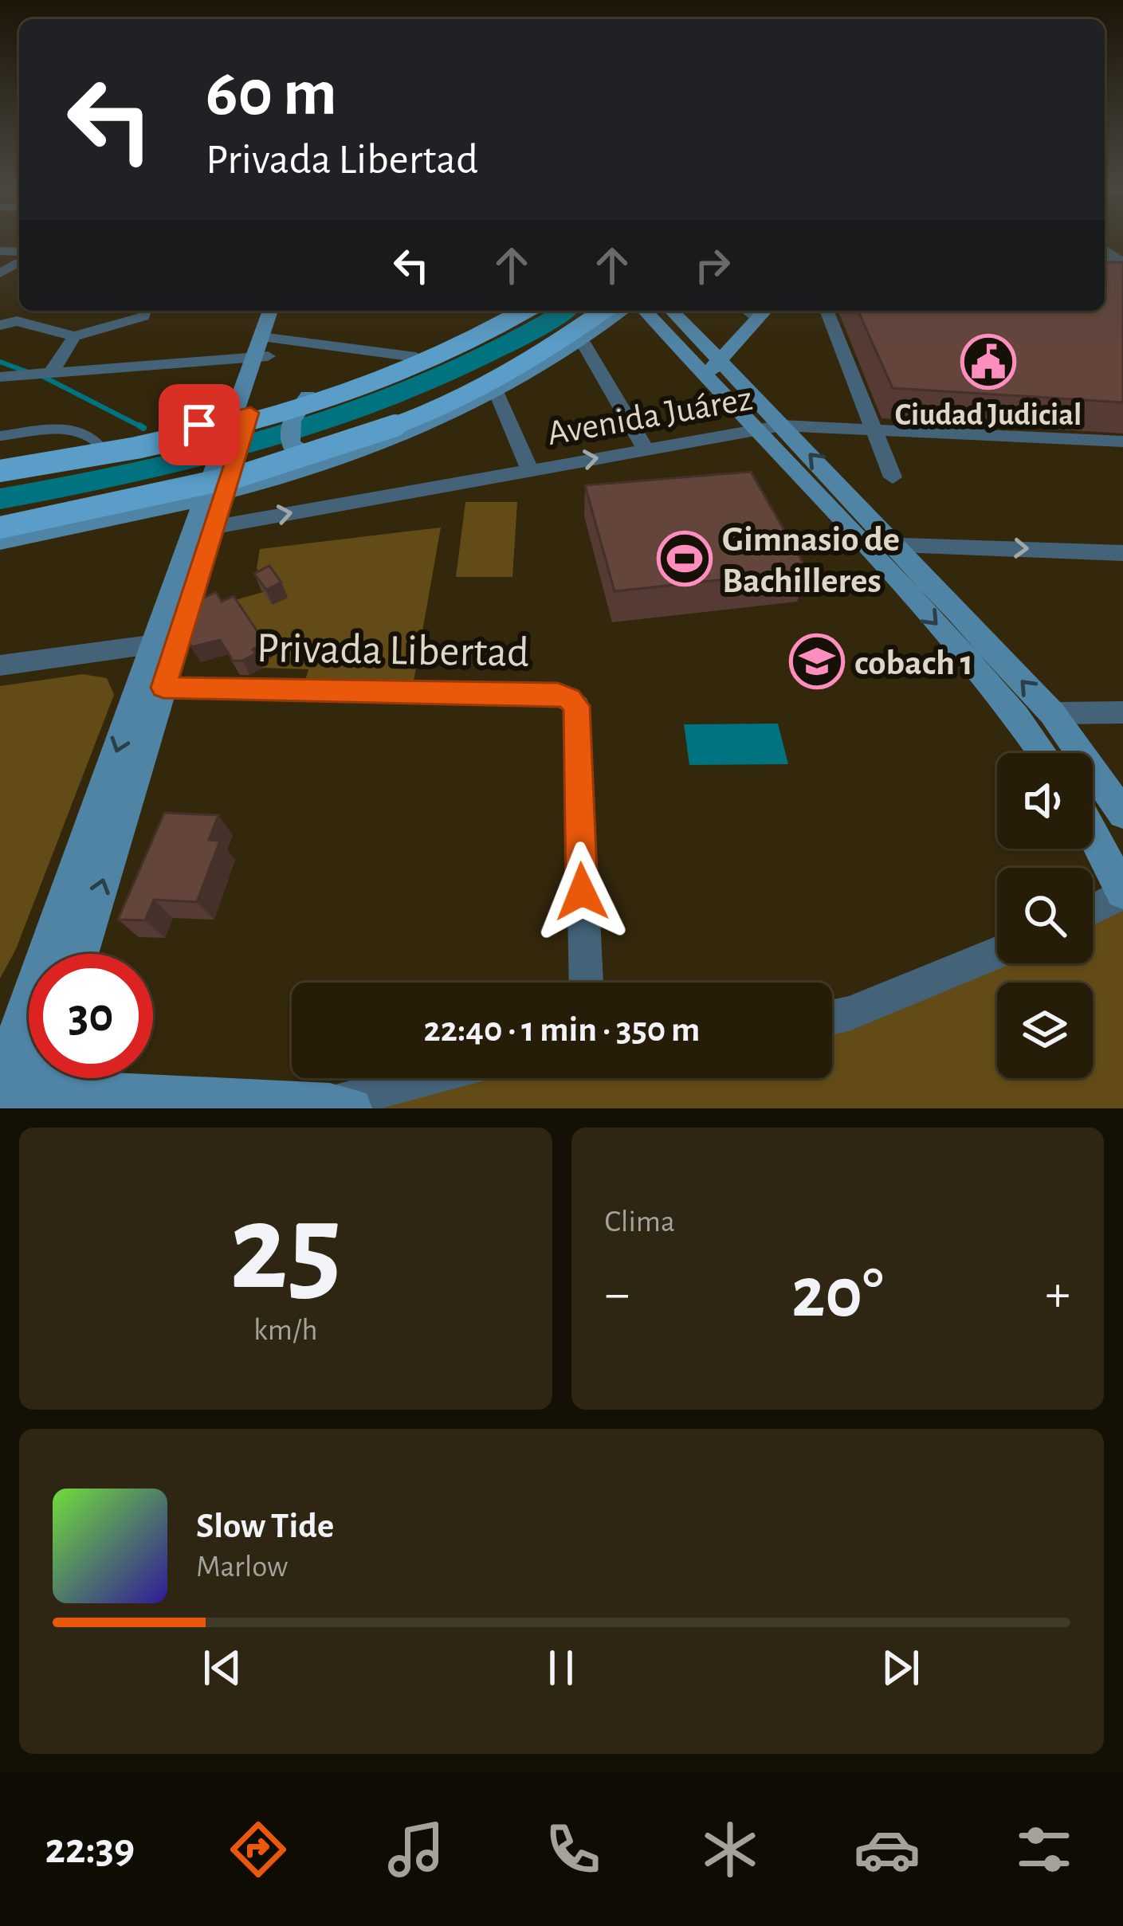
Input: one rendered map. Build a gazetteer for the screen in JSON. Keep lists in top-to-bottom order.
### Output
{
  "streets": {
    "street": ["Avenida Juárez", "Privada Libertad"]
  },
  "places": {
    "public building": ["Ciudad Judicial"],
    "sports": ["Gimnasio de Bachilleres"],
    "school or university": ["cobach 1"]
  },
  "page": {
    "turn": ["60 m", "Privada Libertad"],
    "limit": "30",
    "trip": "22:40 · 1 min · 350 m",
    "tile": [
      ["25", "km/h"],
      "Clima"
    ],
    "heat": ["−", "20°", "+"],
    "song": ["Slow Tide", "Marlow"],
    "tabs": "22:39"
  }
}
